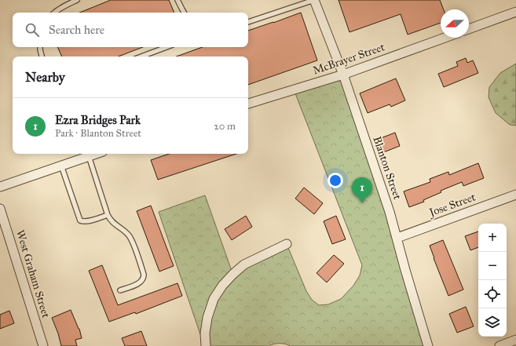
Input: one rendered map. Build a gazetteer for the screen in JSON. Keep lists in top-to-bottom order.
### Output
{
  "streets": {
    "street": [
      "McBrayer Street",
      "Blanton Street",
      "Jose Street",
      "West Graham Street"
    ]
  },
  "crossings": [
    ["McBrayer Street", "Blanton Street"],
    ["Blanton Street", "Jose Street"]
  ],
  "north": "left",
  "page": {
    "search": "Search here",
    "heading": "Nearby",
    "list": [
      {
        "mark": "1",
        "name": "Ezra Bridges Park",
        "note": "Park · Blanton Street",
        "value": "20 m"
      }
    ],
    "pins": "1",
    "map_buttons": ["+", "−"]
  }
}
